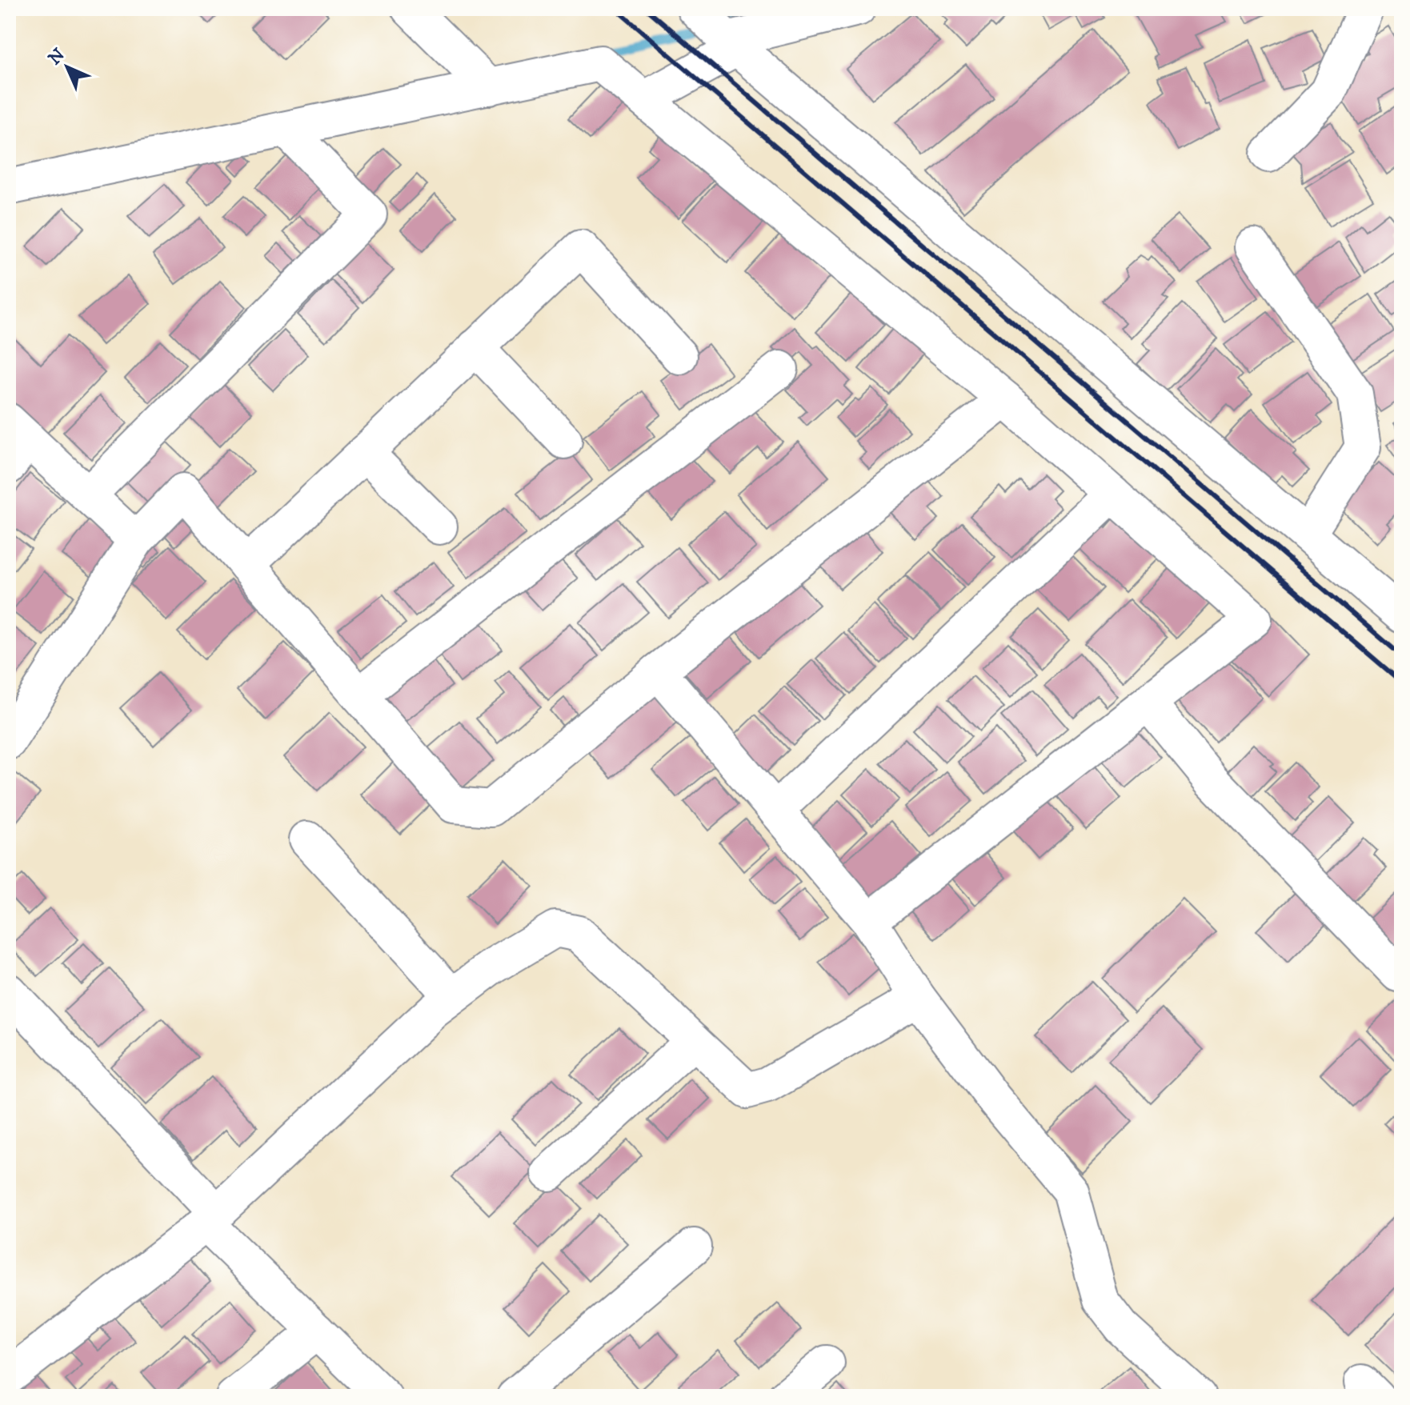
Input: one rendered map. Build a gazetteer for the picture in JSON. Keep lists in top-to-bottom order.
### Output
{
  "north": "top left"
}
